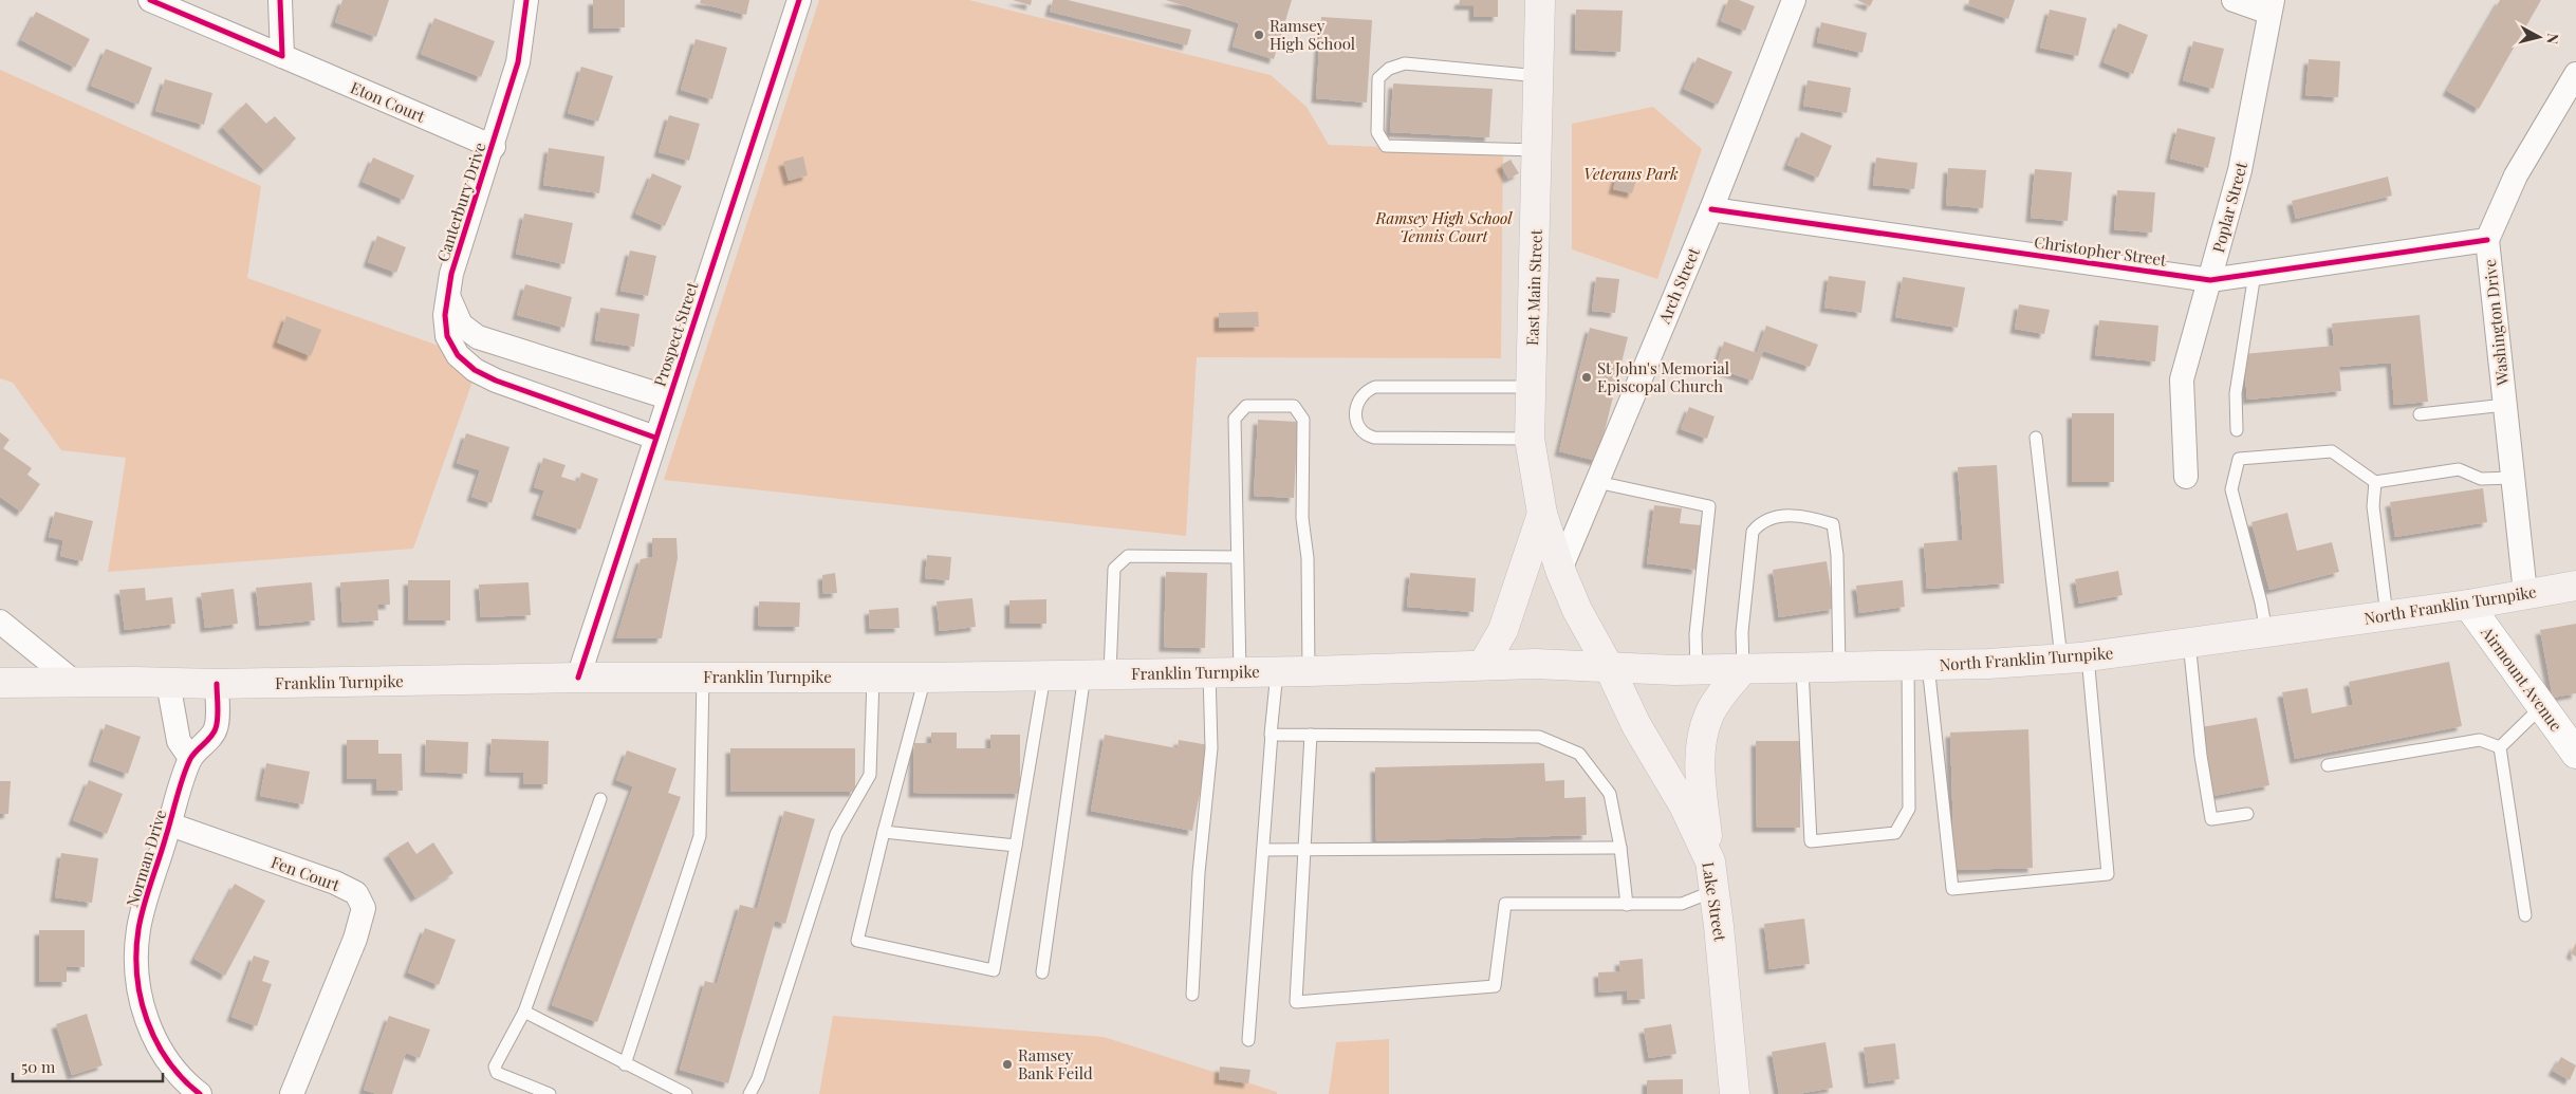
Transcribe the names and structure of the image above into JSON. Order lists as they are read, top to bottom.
{
  "streets": {
    "main road": [
      "East Main Street",
      "North Franklin Turnpike",
      "Franklin Turnpike",
      "Lake Street"
    ],
    "street": [
      "Eton Court",
      "Canterbury Drive",
      "Poplar Street",
      "Christopher Street",
      "Arch Street",
      "Washington Drive",
      "Prospect Street",
      "Airmount Avenue",
      "Norman Drive",
      "Fen Court"
    ]
  },
  "crossings": [
    ["Eton Court", "Canterbury Drive"],
    ["Canterbury Drive", "Prospect Street"],
    ["Poplar Street", "Christopher Street"],
    ["Christopher Street", "Arch Street"],
    ["Christopher Street", "Washington Drive"],
    ["Arch Street", "East Main Street"],
    ["Arch Street", "Lake Street"],
    ["East Main Street", "Lake Street"],
    ["Washington Drive", "North Franklin Turnpike"],
    ["Prospect Street", "Franklin Turnpike"],
    ["North Franklin Turnpike", "Franklin Turnpike"],
    ["North Franklin Turnpike", "Airmount Avenue"],
    ["North Franklin Turnpike", "Lake Street"],
    ["Franklin Turnpike", "Norman Drive"],
    ["Norman Drive", "Fen Court"]
  ],
  "parks": ["Veterans Park", "Ramsey High School Tennis Court"],
  "places": ["Ramsey High School", "St John's Memorial Episcopal Church", "Ramsey Bank Feild"],
  "scale_bar": "50 m",
  "north": "right"
}
